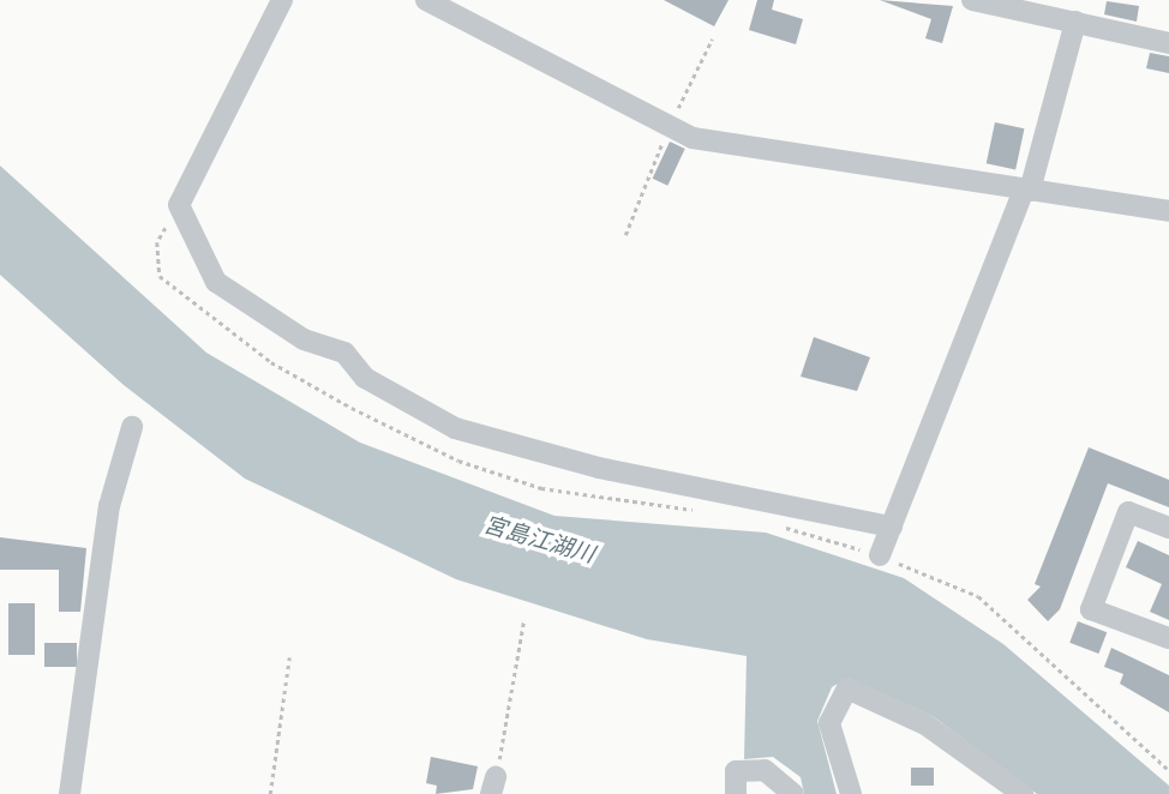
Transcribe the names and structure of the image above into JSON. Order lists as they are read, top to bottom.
{
  "water": ["宮島江湖川"]
}
